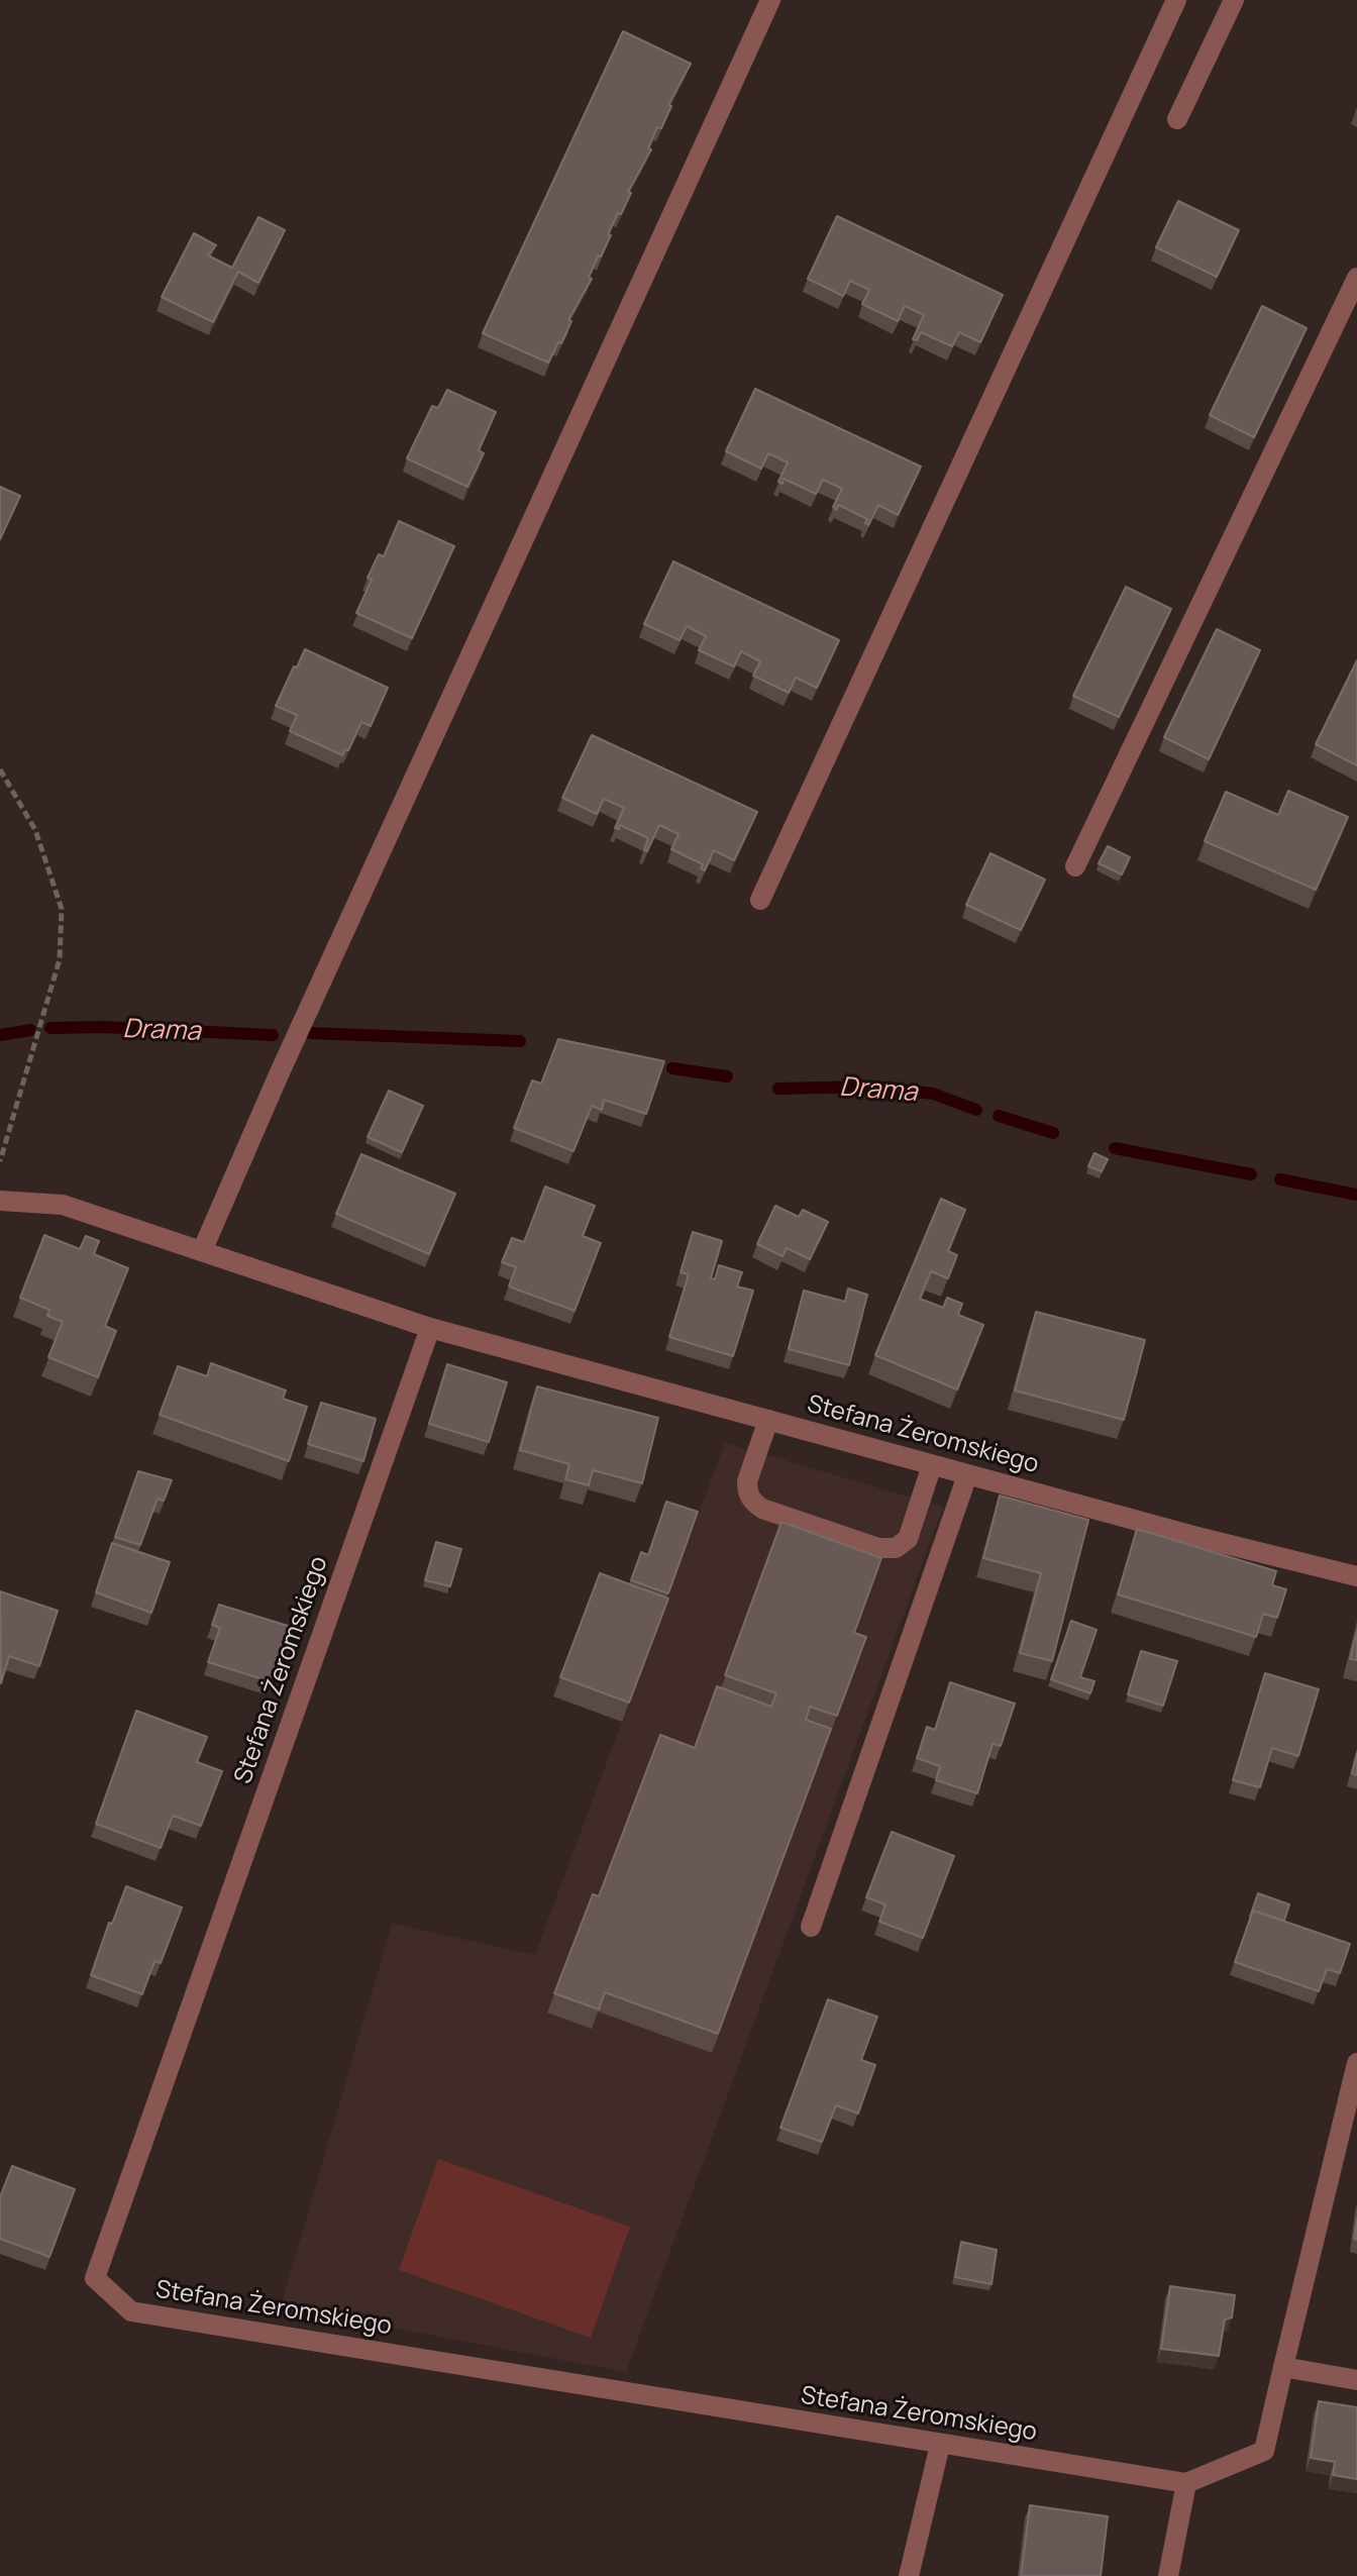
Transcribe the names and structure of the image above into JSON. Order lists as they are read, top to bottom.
{
  "streets": {
    "street": ["Stefana Żeromskiego"]
  },
  "water": ["Drama"]
}
